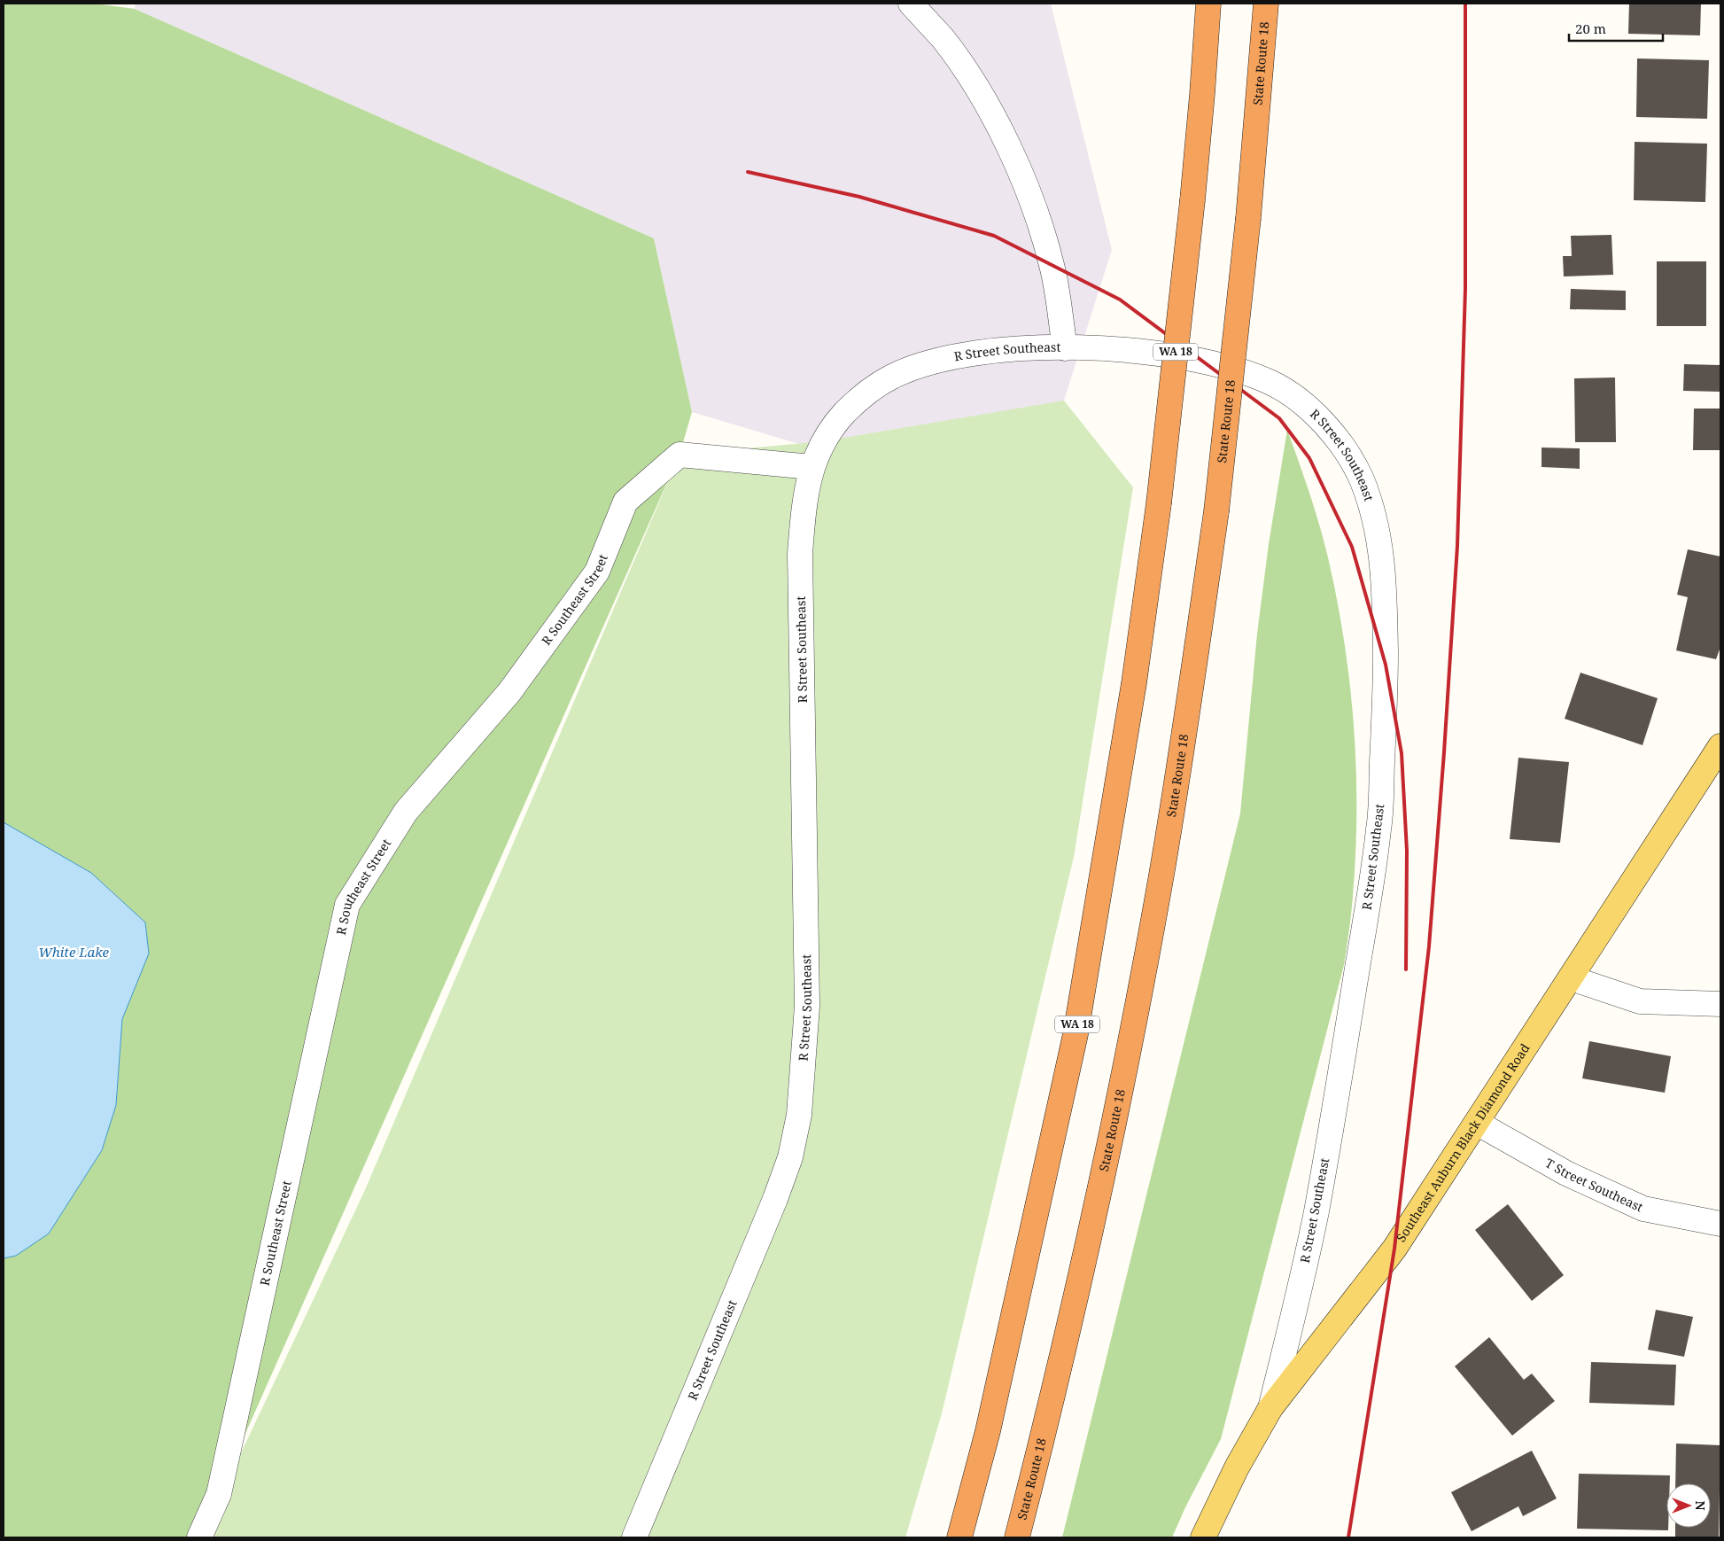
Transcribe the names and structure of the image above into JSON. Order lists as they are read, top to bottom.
{
  "streets": {
    "highway": ["State Route 18", "WA 18"],
    "main road": ["Southeast Auburn Black Diamond Road"],
    "street": ["R Street Southeast", "R Southeast Street", "T Street Southeast"]
  },
  "crossings": [
    ["R Street Southeast", "R Southeast Street"],
    ["R Street Southeast", "Southeast Auburn Black Diamond Road"],
    ["Southeast Auburn Black Diamond Road", "T Street Southeast"]
  ],
  "water": ["White Lake"],
  "scale_bar": "20 m",
  "north": "right"
}
